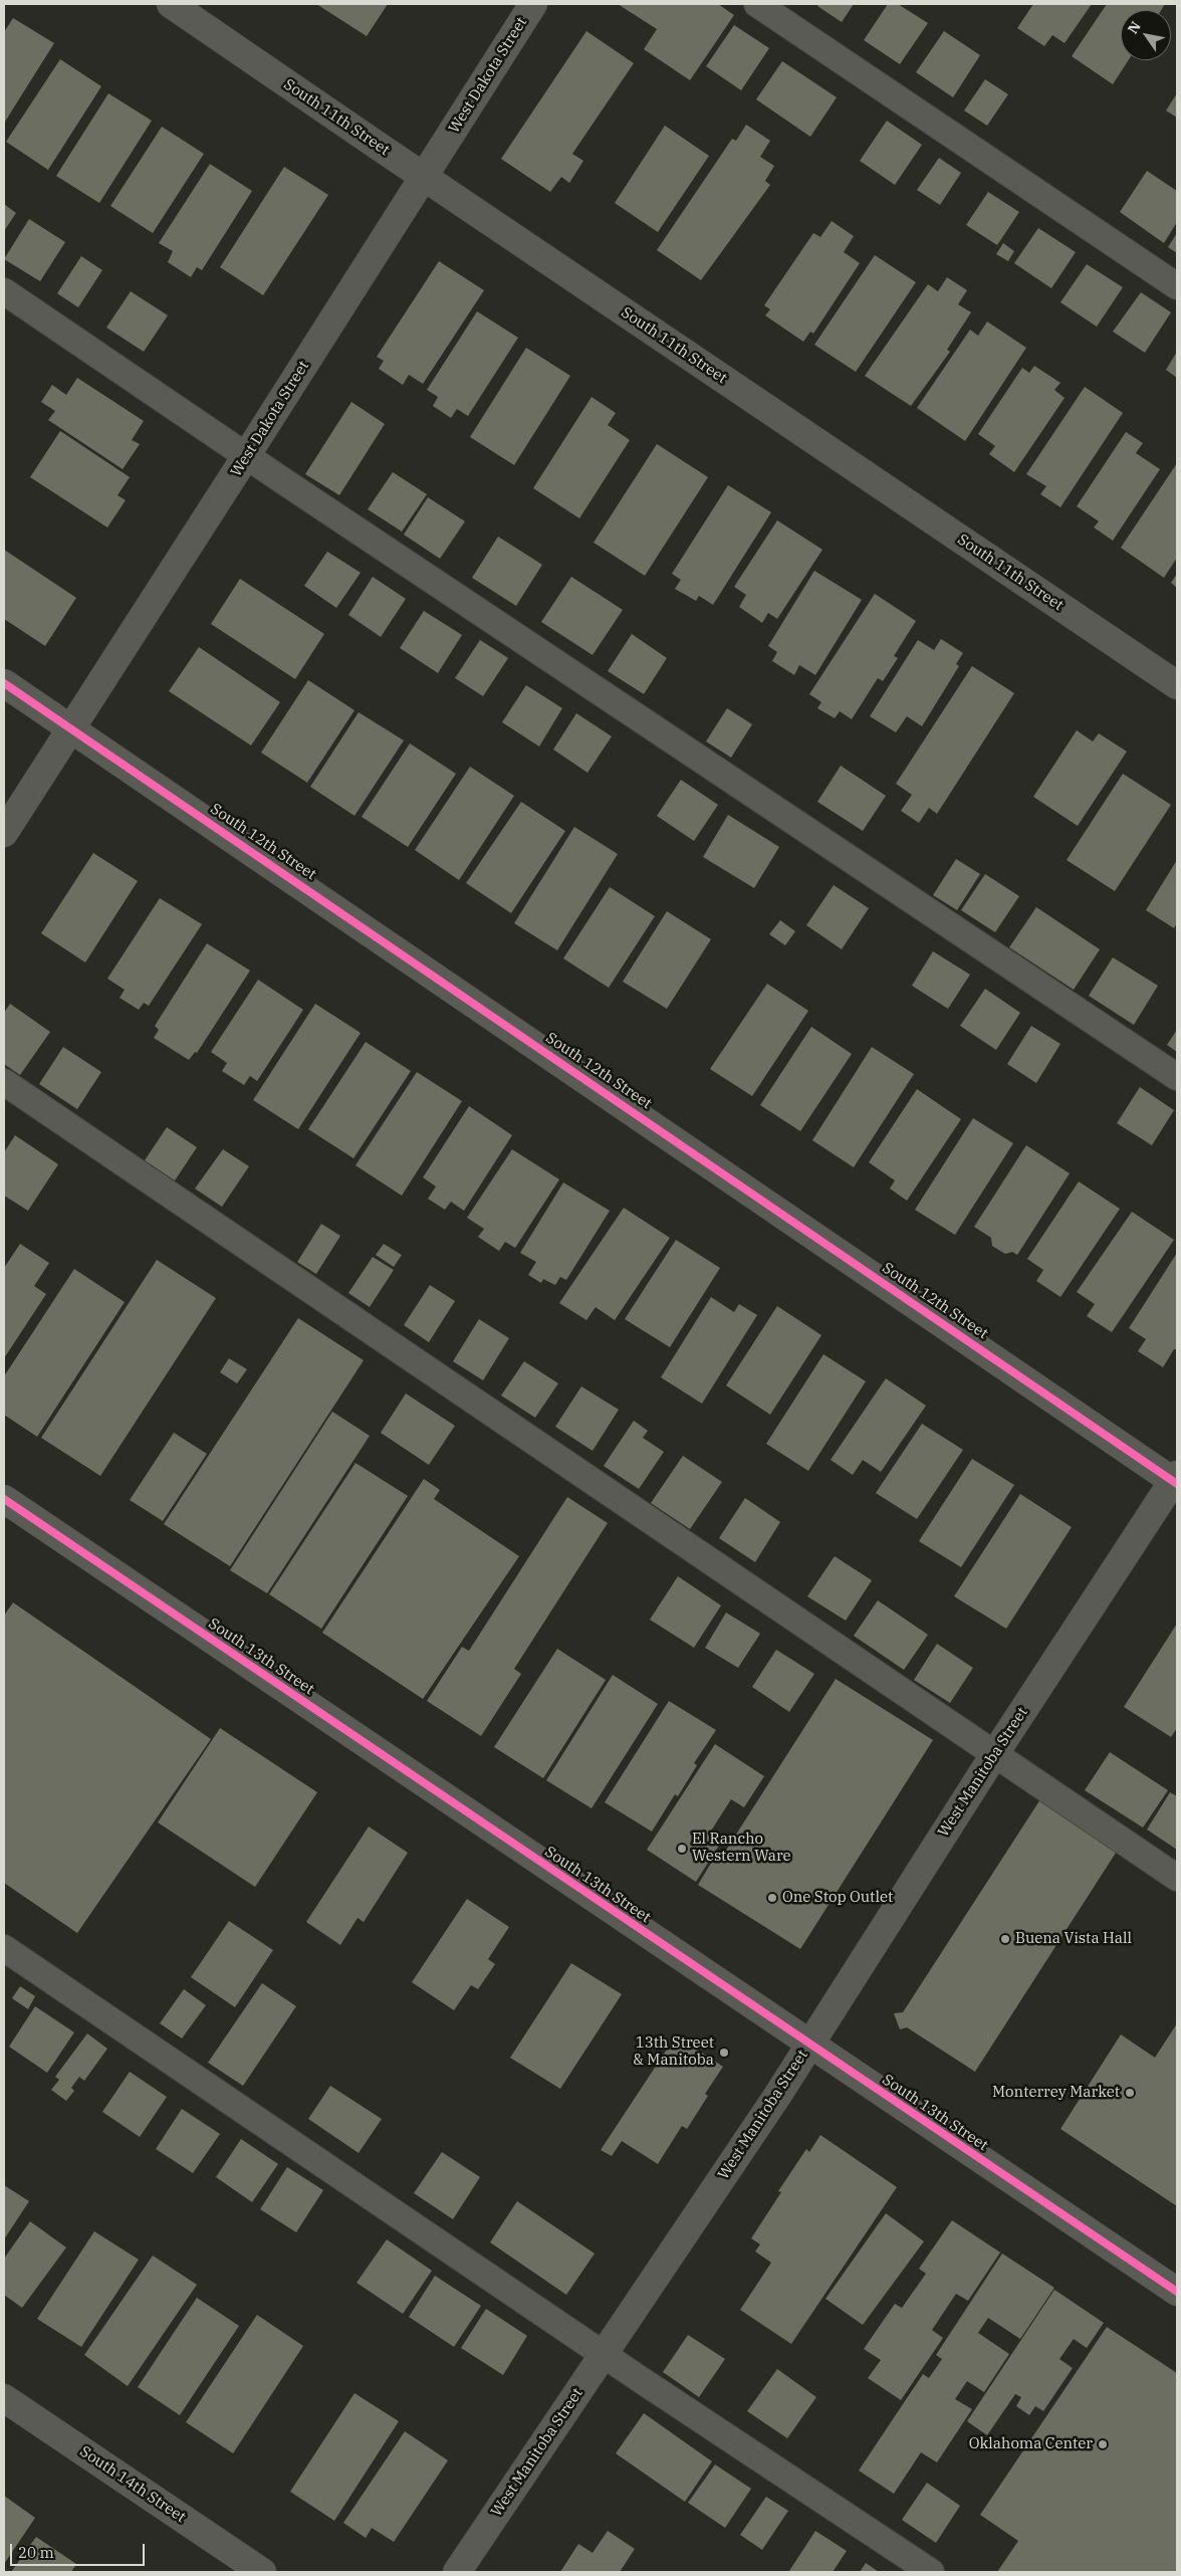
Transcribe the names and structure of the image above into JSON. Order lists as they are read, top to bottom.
{
  "streets": {
    "street": [
      "West Dakota Street",
      "South 11th Street",
      "South 12th Street",
      "South 13th Street",
      "West Manitoba Street",
      "South 14th Street"
    ]
  },
  "crossings": [
    ["West Dakota Street", "South 11th Street"],
    ["West Dakota Street", "South 12th Street"],
    ["South 12th Street", "West Manitoba Street"],
    ["South 13th Street", "West Manitoba Street"]
  ],
  "places": [
    "El Rancho Western Ware",
    "One Stop Outlet",
    "Buena Vista Hall",
    "13th Street & Manitoba",
    "Monterrey Market",
    "Oklahoma Center"
  ],
  "scale_bar": "20 m",
  "north": "top left"
}
